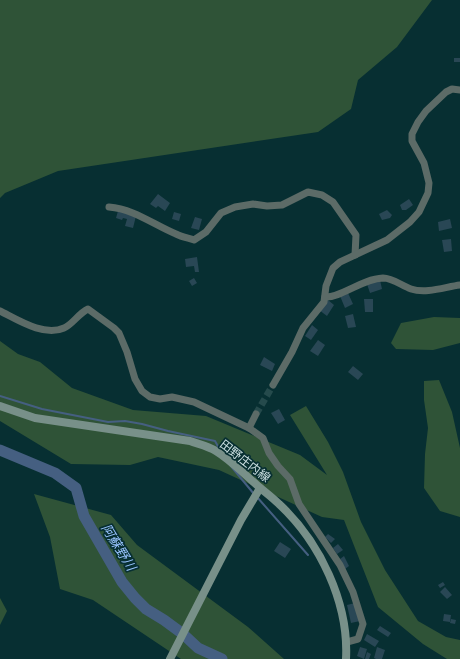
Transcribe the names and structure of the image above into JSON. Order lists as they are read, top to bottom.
{
  "streets": {
    "main road": ["田野庄内線"]
  },
  "water": ["阿蘇野川"]
}
